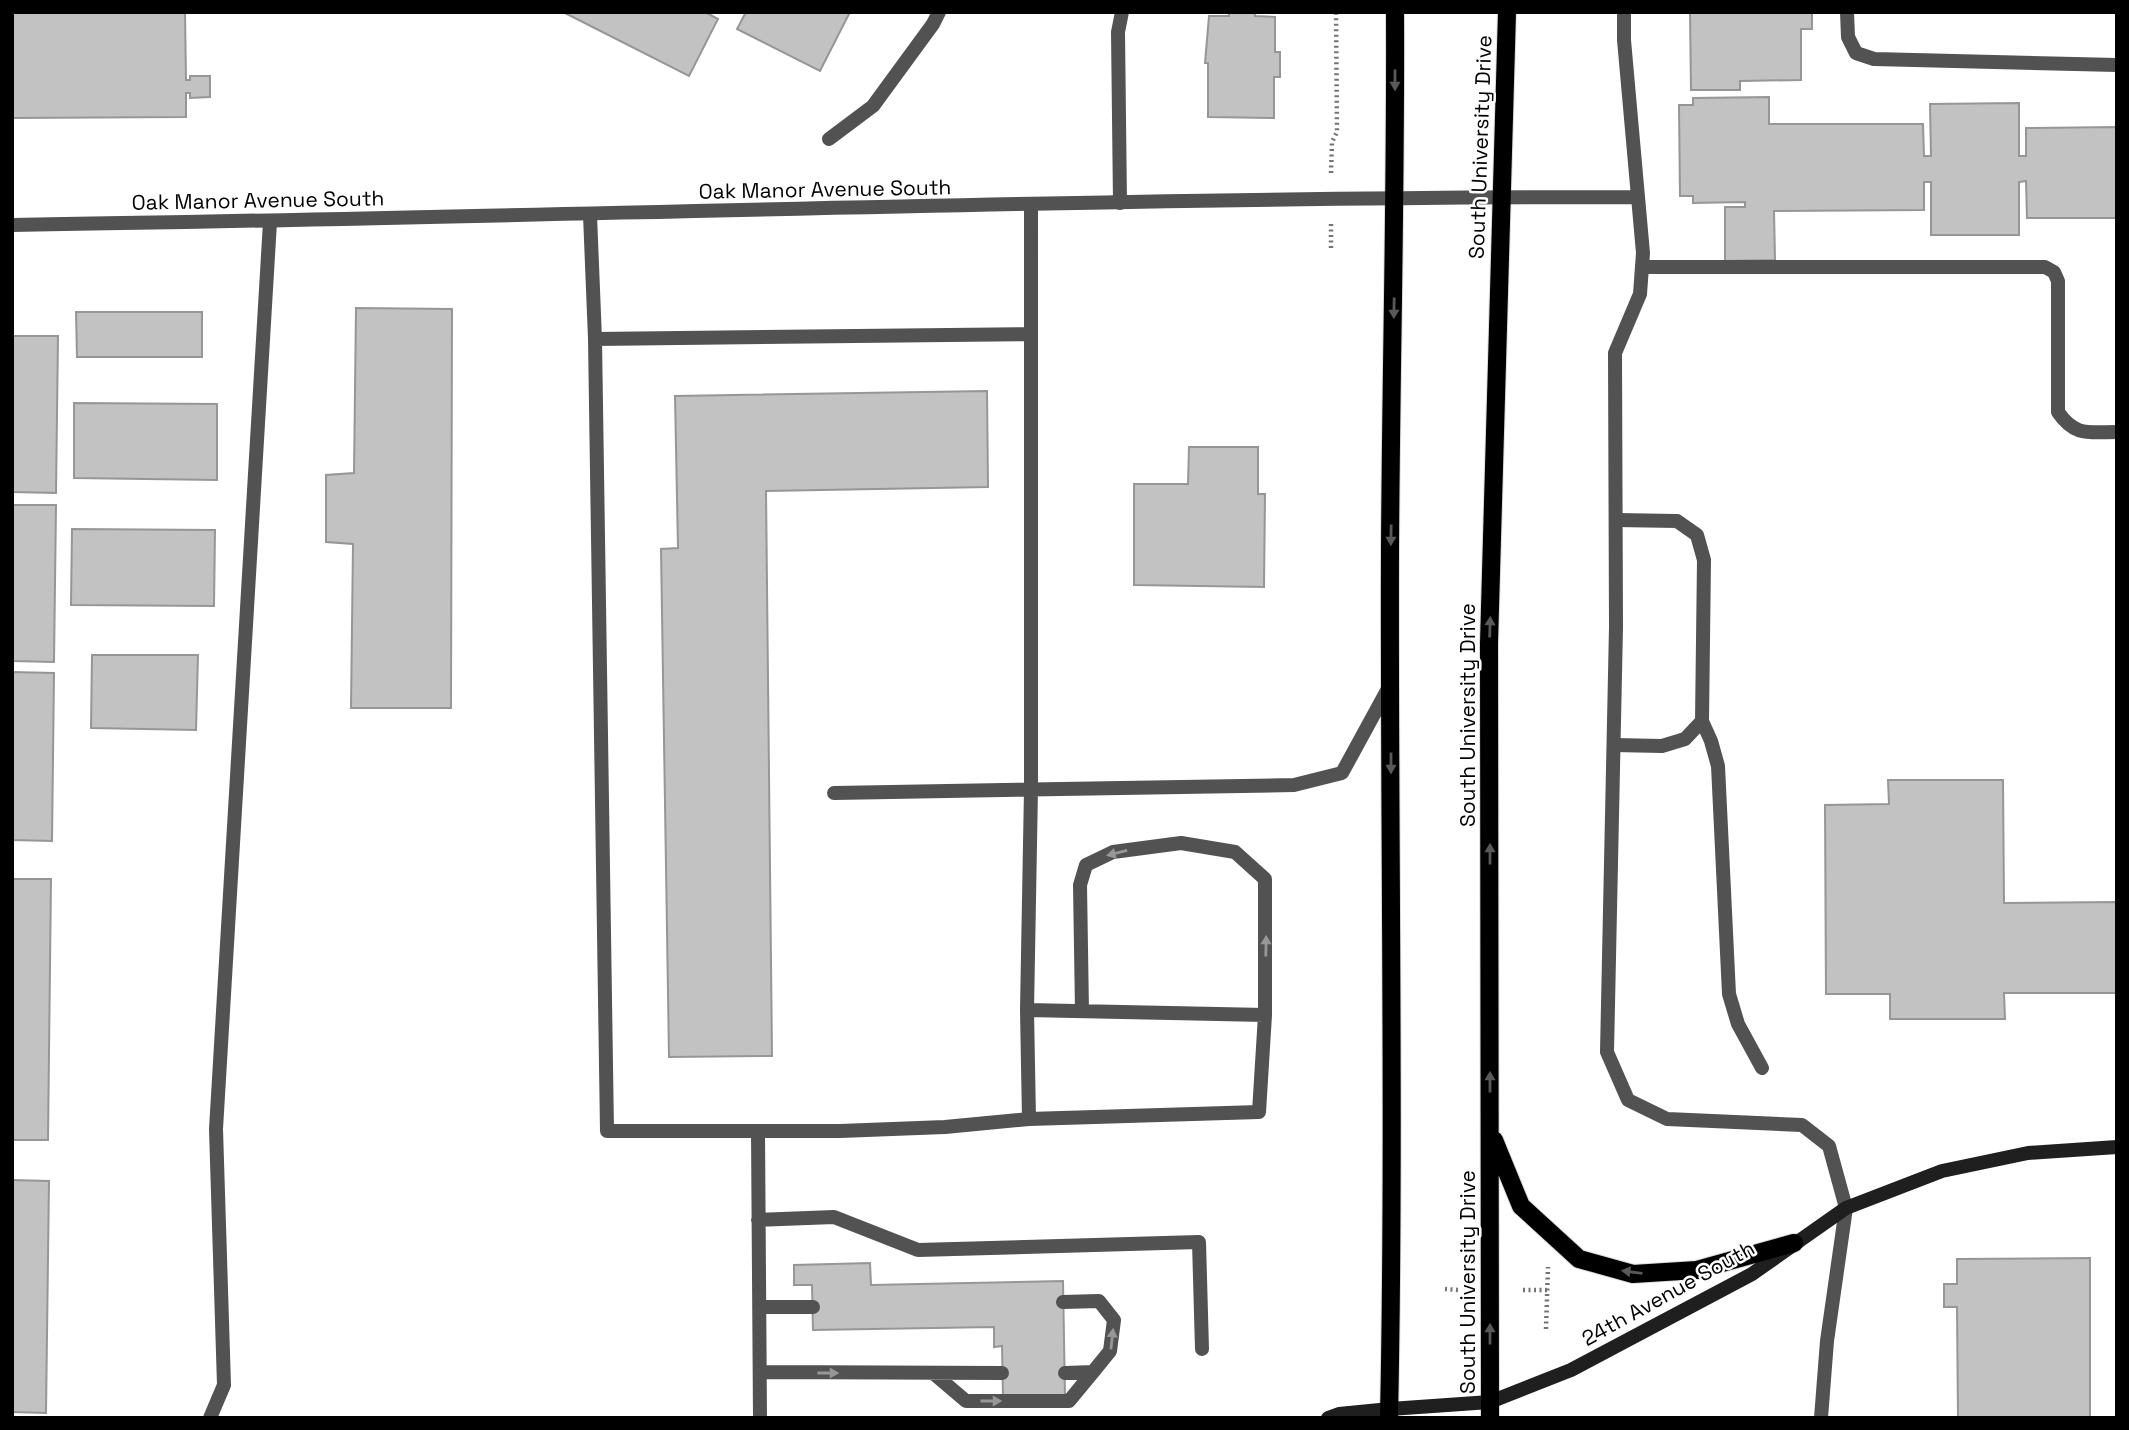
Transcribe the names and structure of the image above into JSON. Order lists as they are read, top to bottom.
{
  "streets": {
    "main road": ["South University Drive"],
    "street": ["Oak Manor Avenue South", "24th Avenue South"]
  },
  "crossings": [
    ["South University Drive", "Oak Manor Avenue South"],
    ["South University Drive", "24th Avenue South"]
  ]
}
